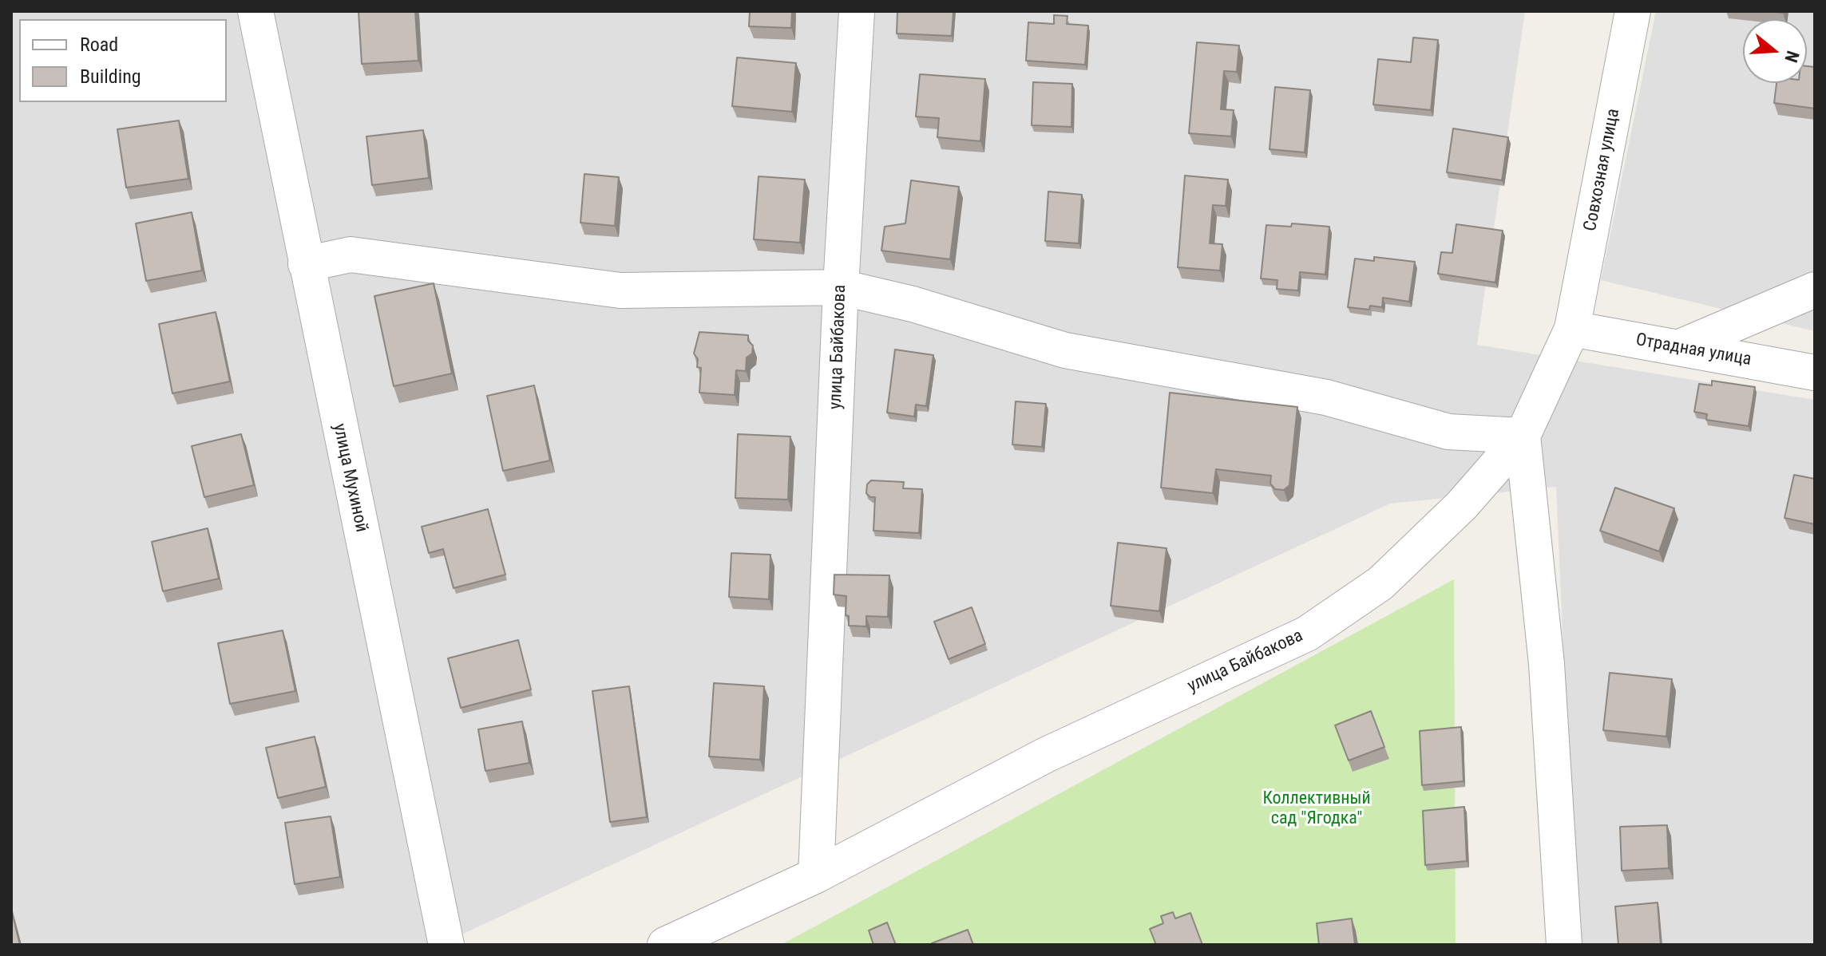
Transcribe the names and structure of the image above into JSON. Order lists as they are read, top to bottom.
{
  "streets": {
    "street": [
      "Совхозная улица",
      "улица Байбакова",
      "Отрадная улица",
      "улица Мухиной"
    ]
  },
  "crossings": [
    ["Совхозная улица", "улица Байбакова"],
    ["Совхозная улица", "Отрадная улица"],
    ["улица Байбакова", "Отрадная улица"]
  ],
  "parks": ["Коллективный сад \"Ягодка\""],
  "legend": ["Road", "Building"],
  "north": "right"
}
